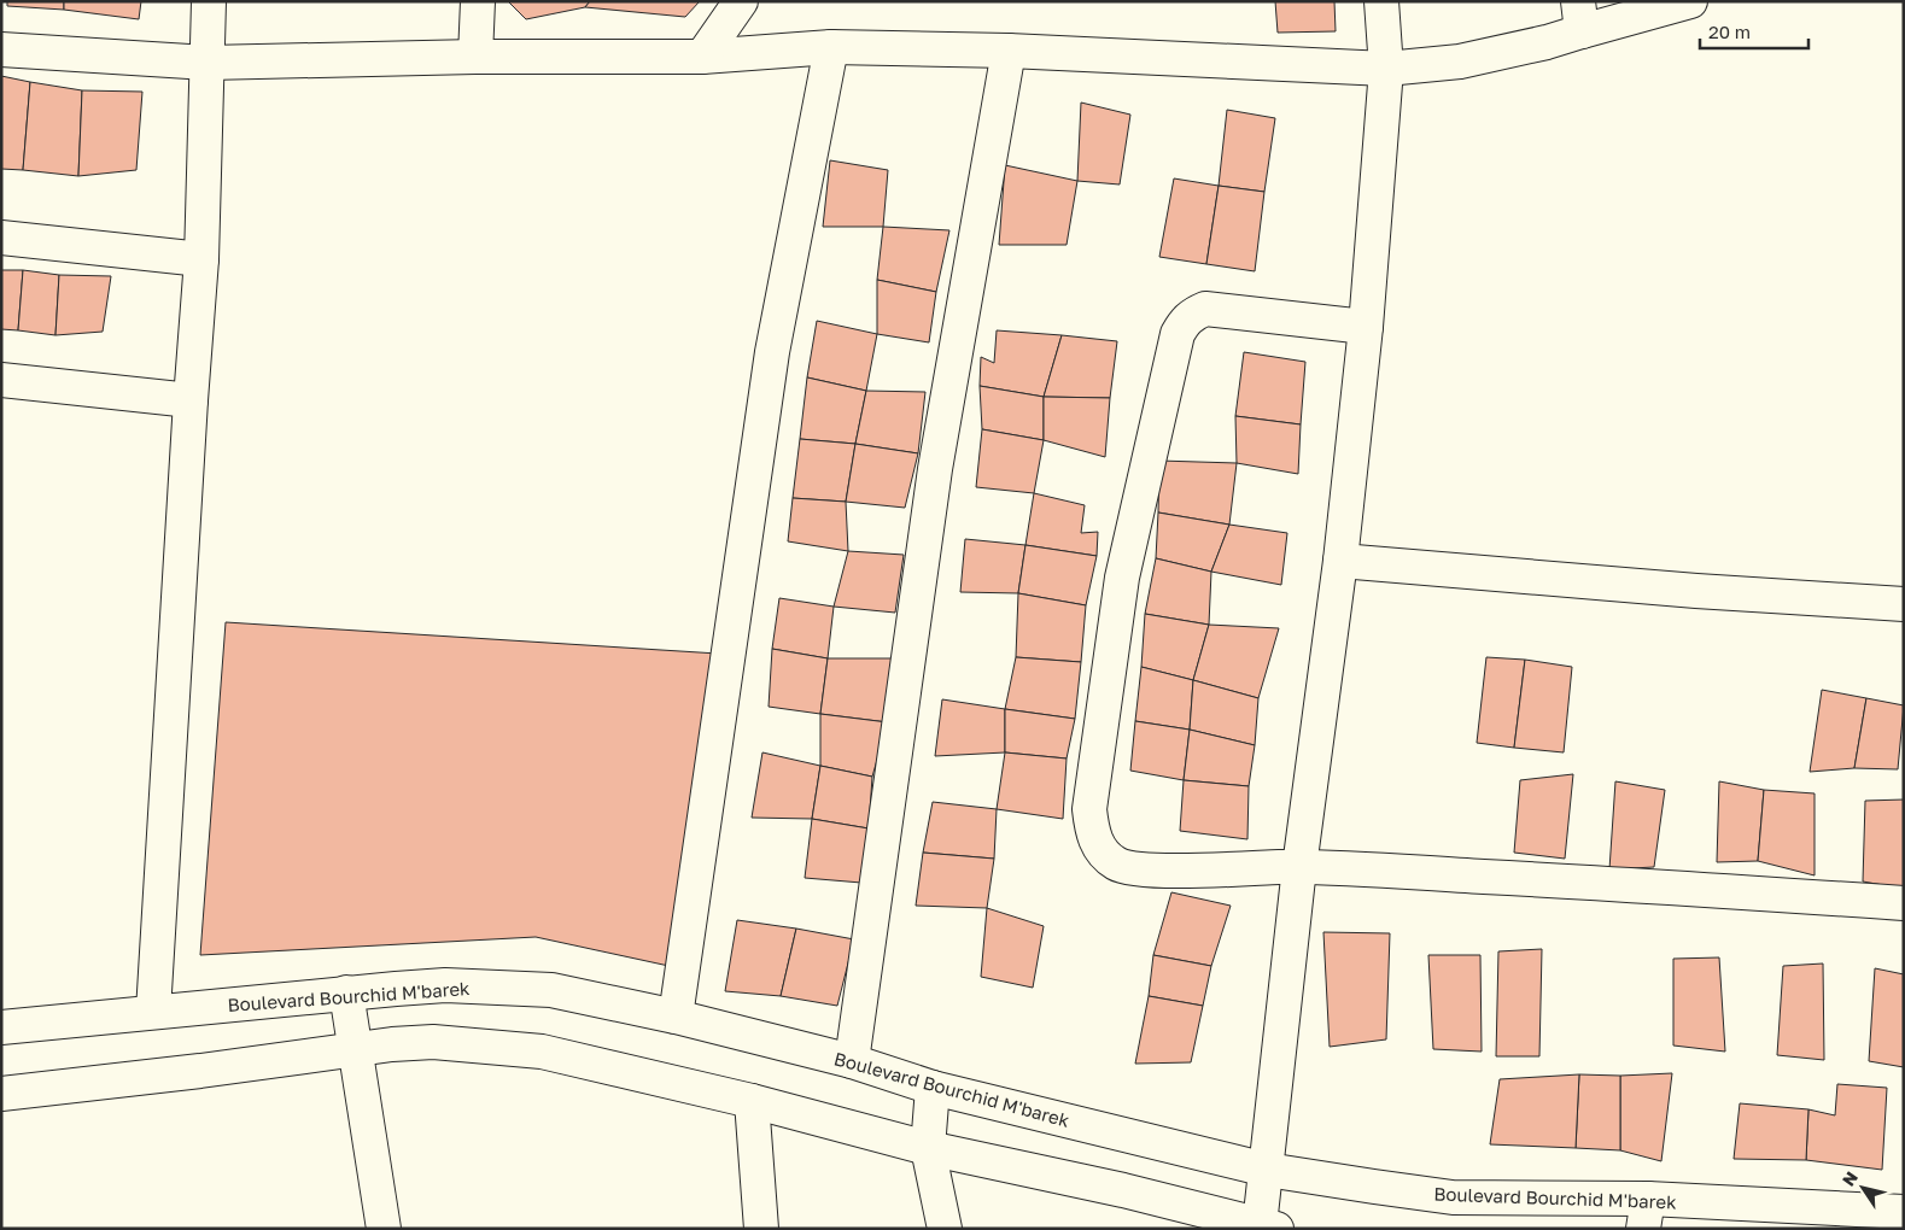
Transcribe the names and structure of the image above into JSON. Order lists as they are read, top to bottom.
{
  "streets": {
    "street": ["Boulevard Bourchid M'barek"]
  },
  "scale_bar": "20 m",
  "north": "top left"
}
